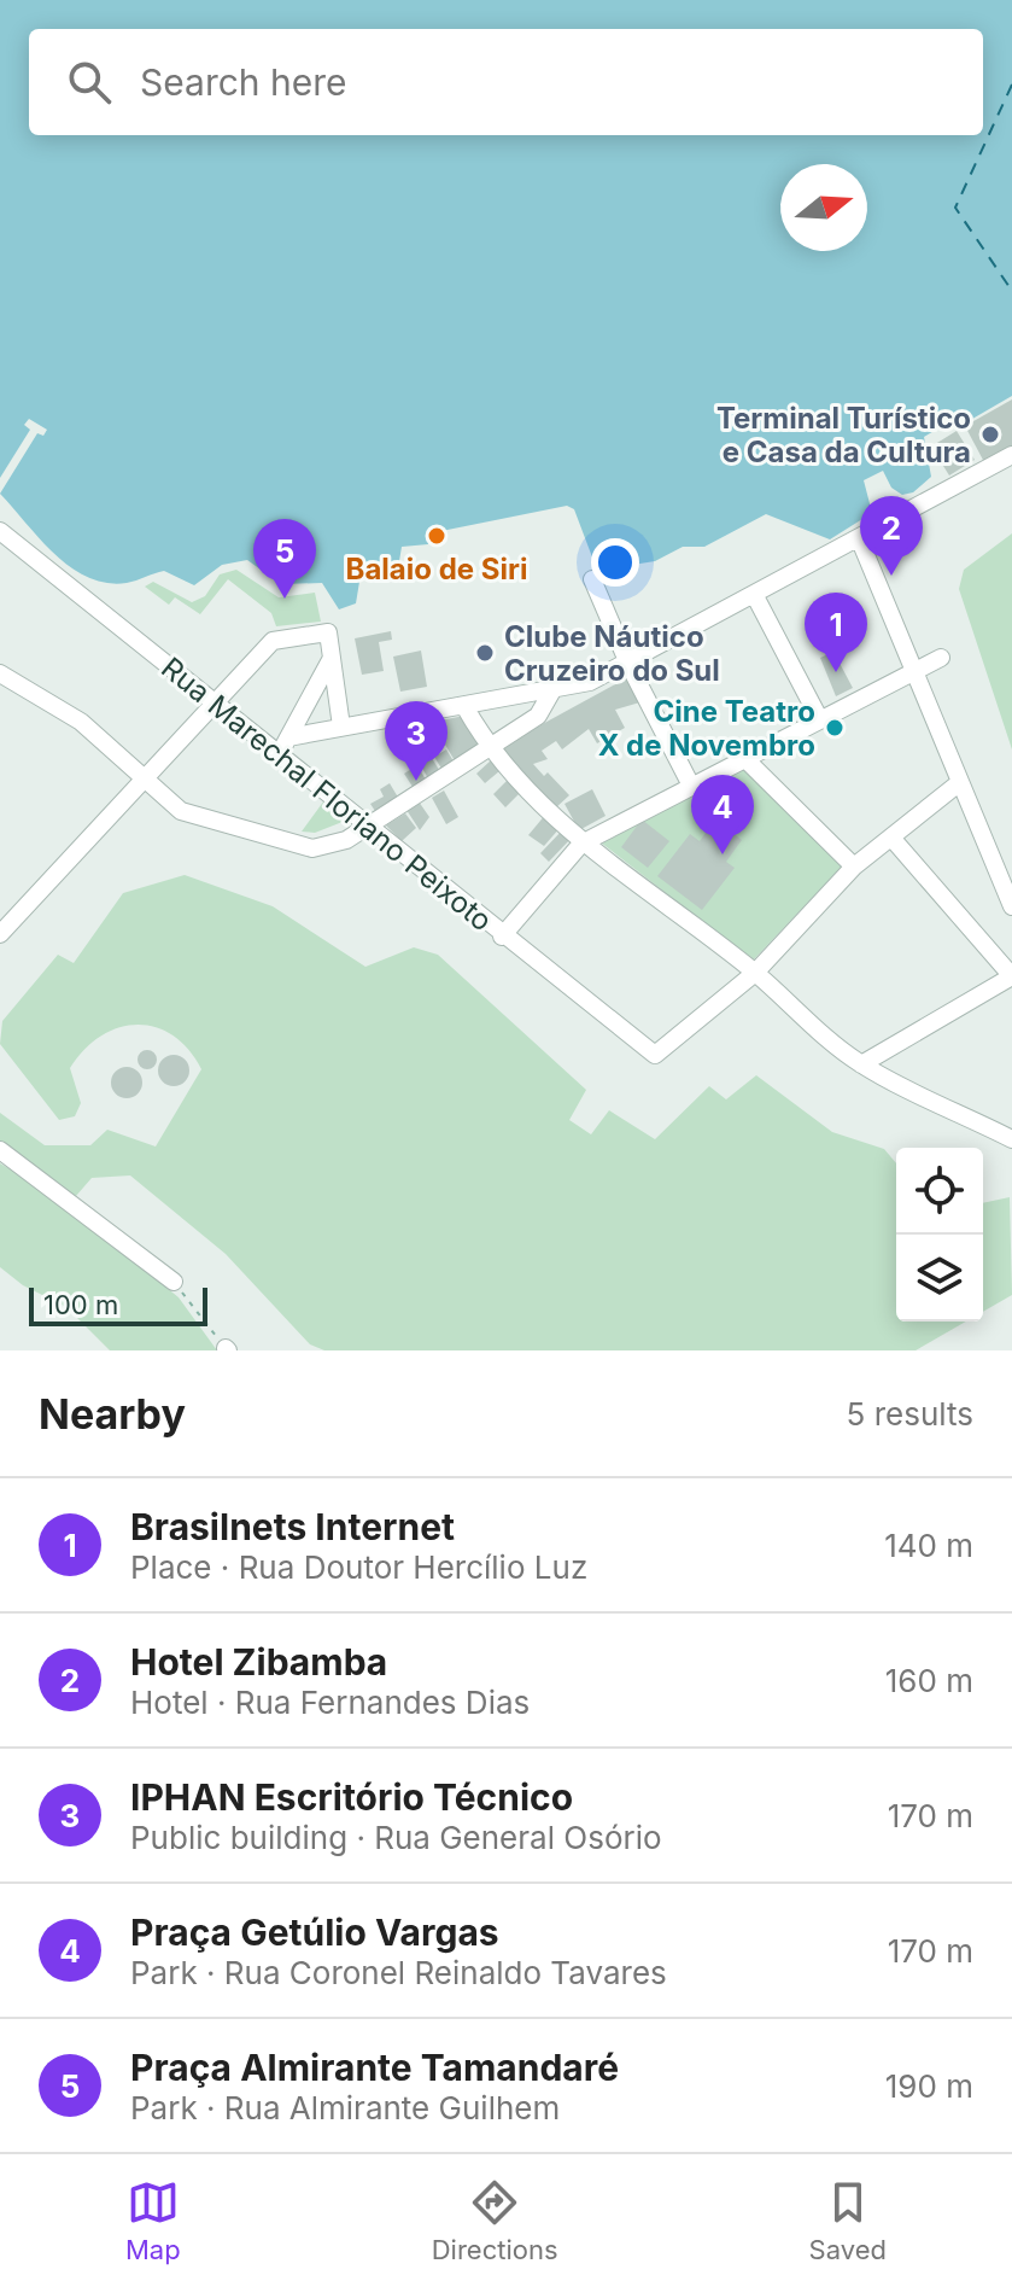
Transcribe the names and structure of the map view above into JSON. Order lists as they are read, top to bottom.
{
  "streets": {
    "street": ["Rua Marechal Floriano Peixoto"]
  },
  "places": [
    "Terminal Turístico e Casa da Cultura",
    "Balaio de Siri",
    "Clube Náutico Cruzeiro do Sul",
    "Cine Teatro X de Novembro"
  ],
  "scale_bar": "100 m",
  "north": "right",
  "page": {
    "search": "Search here",
    "pins": [
      "2",
      "5",
      "1",
      "3",
      "4"
    ],
    "scale": "100 m",
    "heading": ["Nearby", "5 results"],
    "list": [
      {
        "mark": "1",
        "name": "Brasilnets Internet",
        "note": "Place · Rua Doutor Hercílio Luz",
        "value": "140 m"
      },
      {
        "mark": "2",
        "name": "Hotel Zibamba",
        "note": "Hotel · Rua Fernandes Dias",
        "value": "160 m"
      },
      {
        "mark": "3",
        "name": "IPHAN Escritório Técnico",
        "note": "Public building · Rua General Osório",
        "value": "170 m"
      },
      {
        "mark": "4",
        "name": "Praça Getúlio Vargas",
        "note": "Park · Rua Coronel Reinaldo Tavares",
        "value": "170 m"
      },
      {
        "mark": "5",
        "name": "Praça Almirante Tamandaré",
        "note": "Park · Rua Almirante Guilhem",
        "value": "190 m"
      }
    ],
    "nav": ["Map", "Directions", "Saved"]
  }
}
